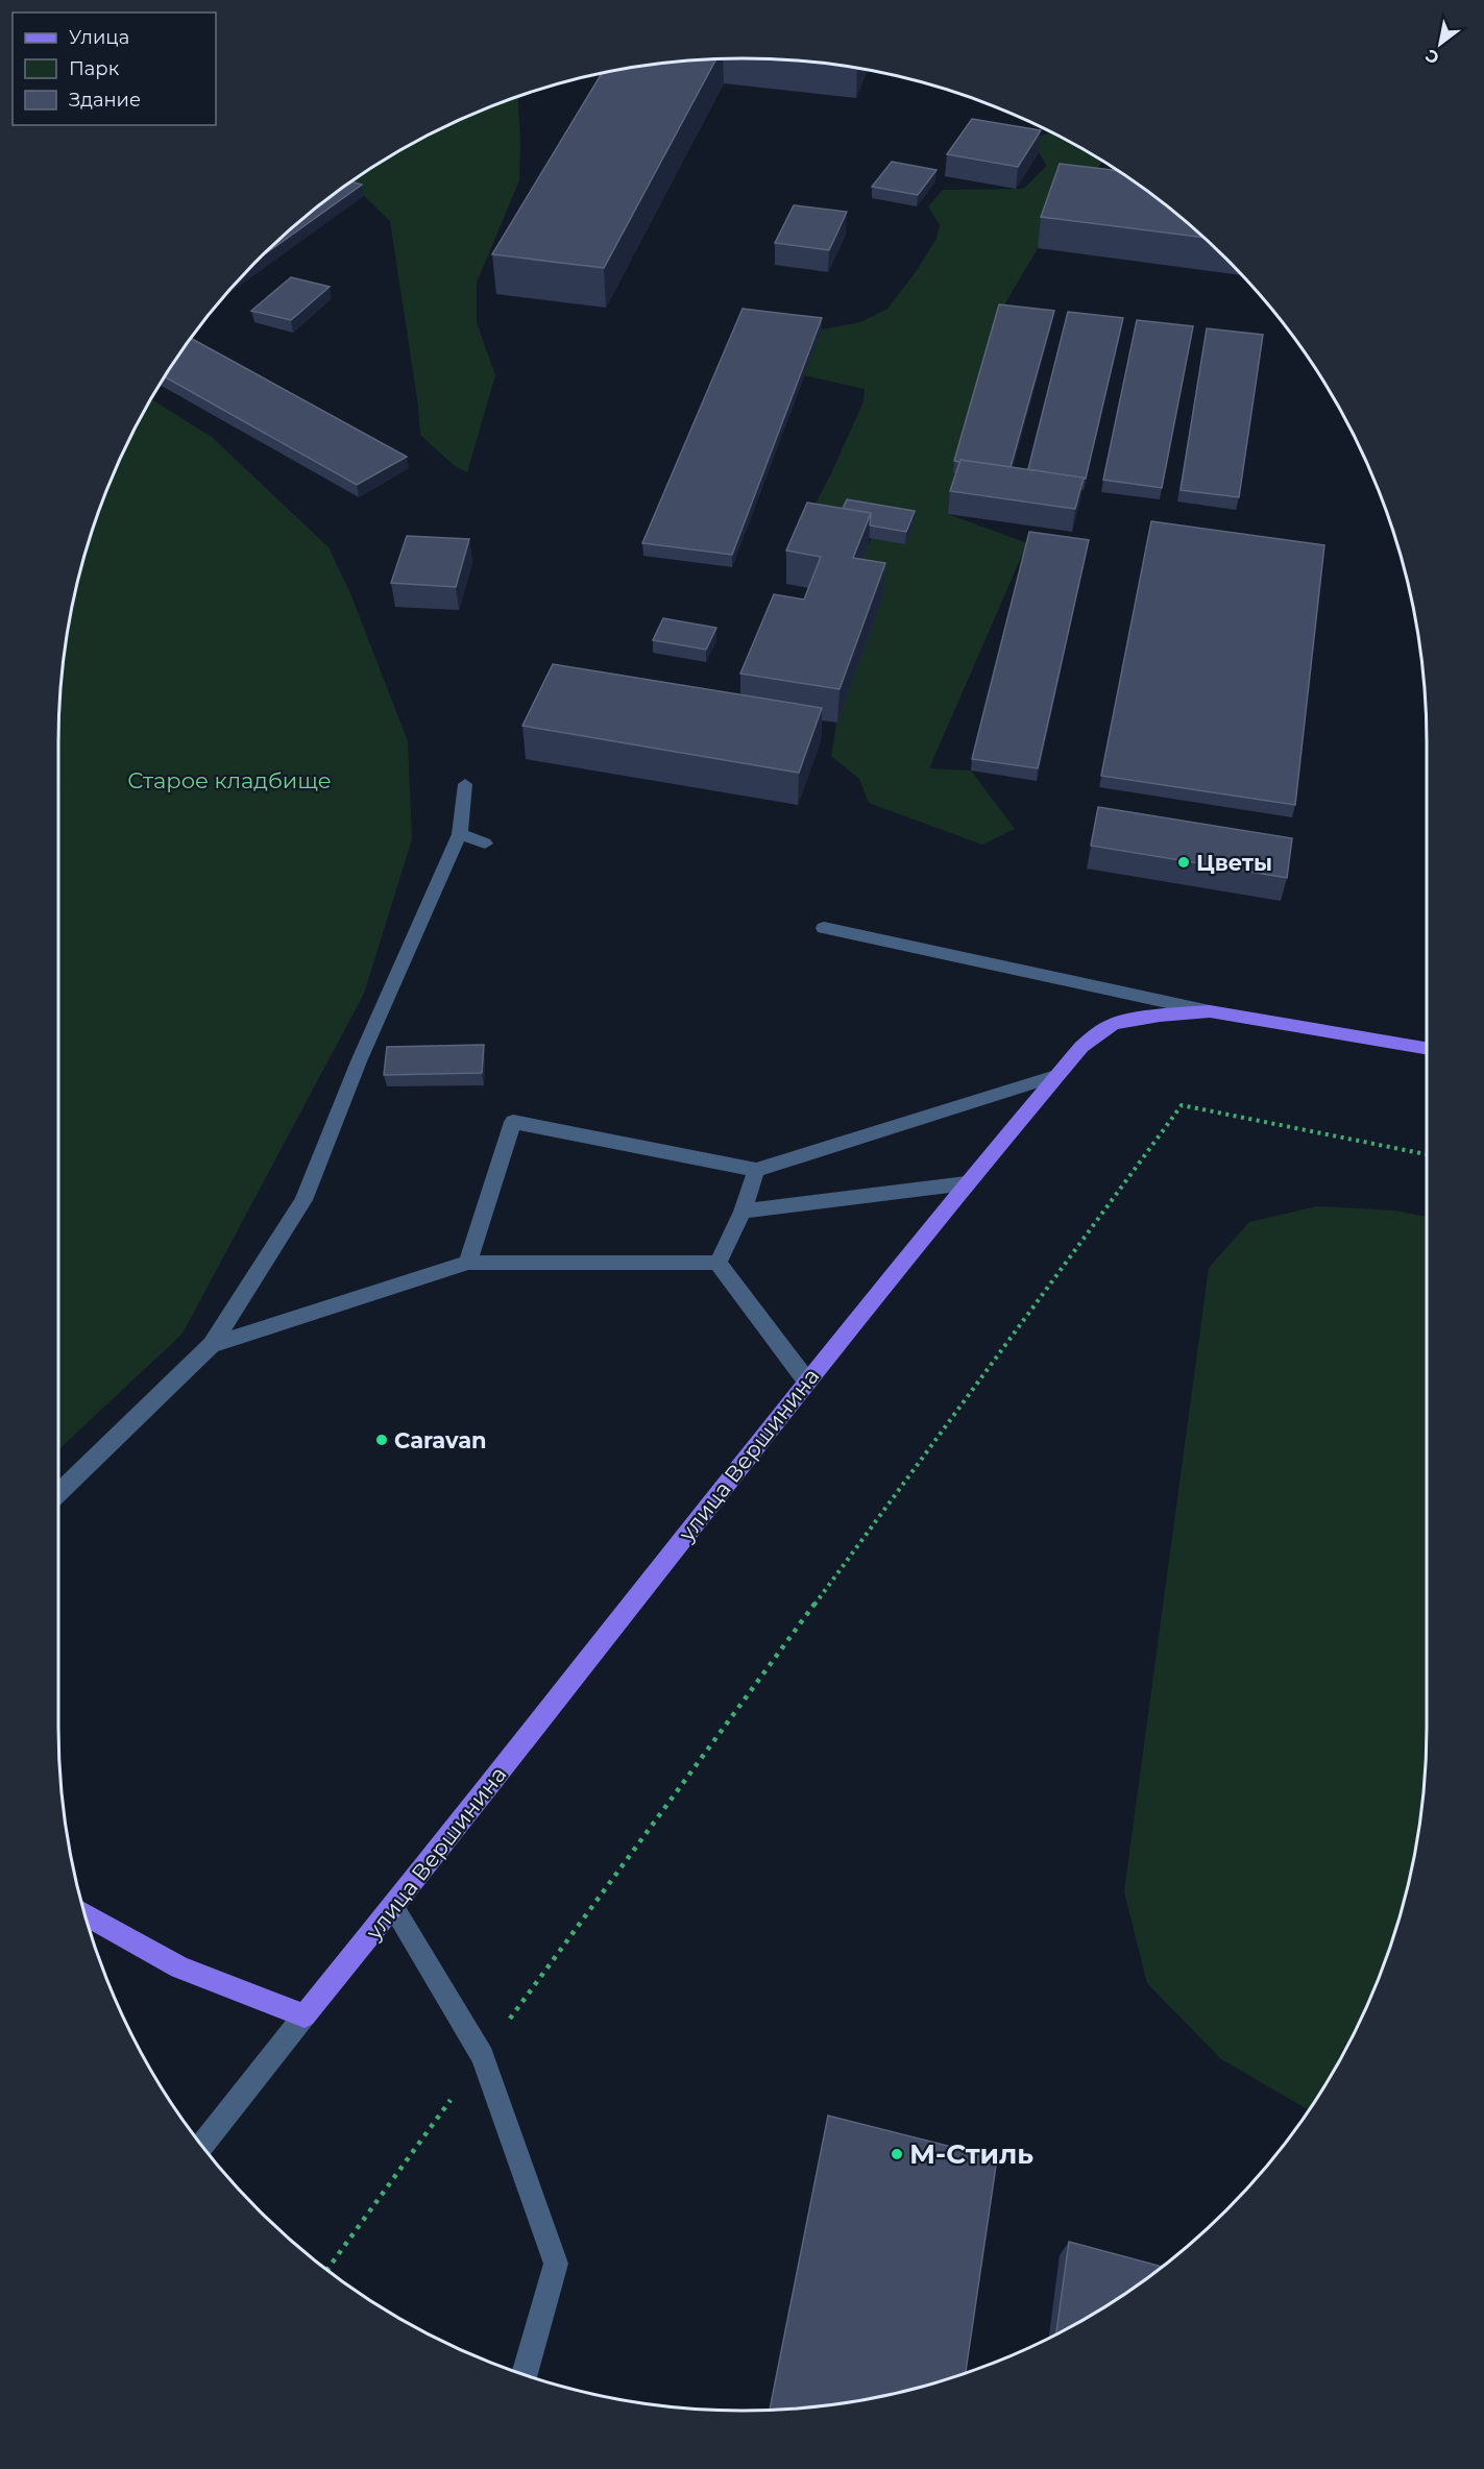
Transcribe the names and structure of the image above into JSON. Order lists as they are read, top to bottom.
{
  "streets": {
    "main road": ["улица Вершинина"]
  },
  "parks": ["Старое кладбище"],
  "places": ["Цветы", "Caravan", "М-Стиль"],
  "legend": ["Улица", "Парк", "Здание"],
  "north": "bottom left"
}
